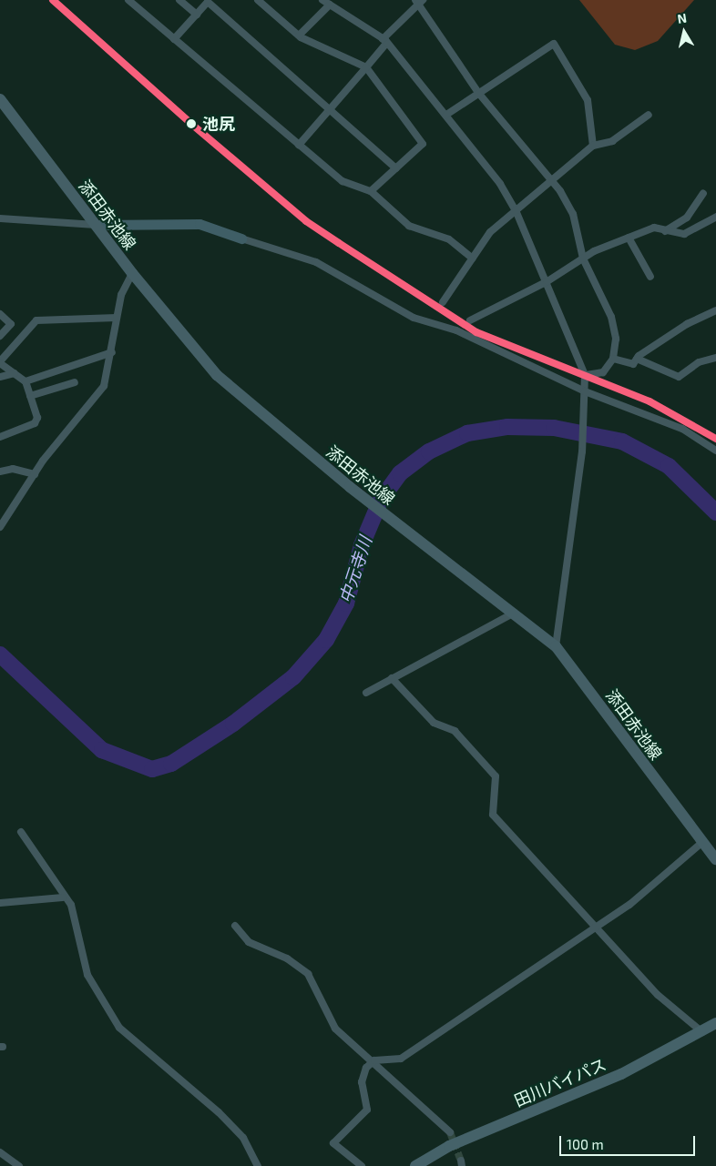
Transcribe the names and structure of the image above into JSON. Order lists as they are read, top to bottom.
{
  "streets": {
    "highway": ["田川バイパス"],
    "main road": ["添田赤池線"]
  },
  "water": ["中元寺川"],
  "places": ["池尻"],
  "scale_bar": "100 m",
  "north": "top"
}
